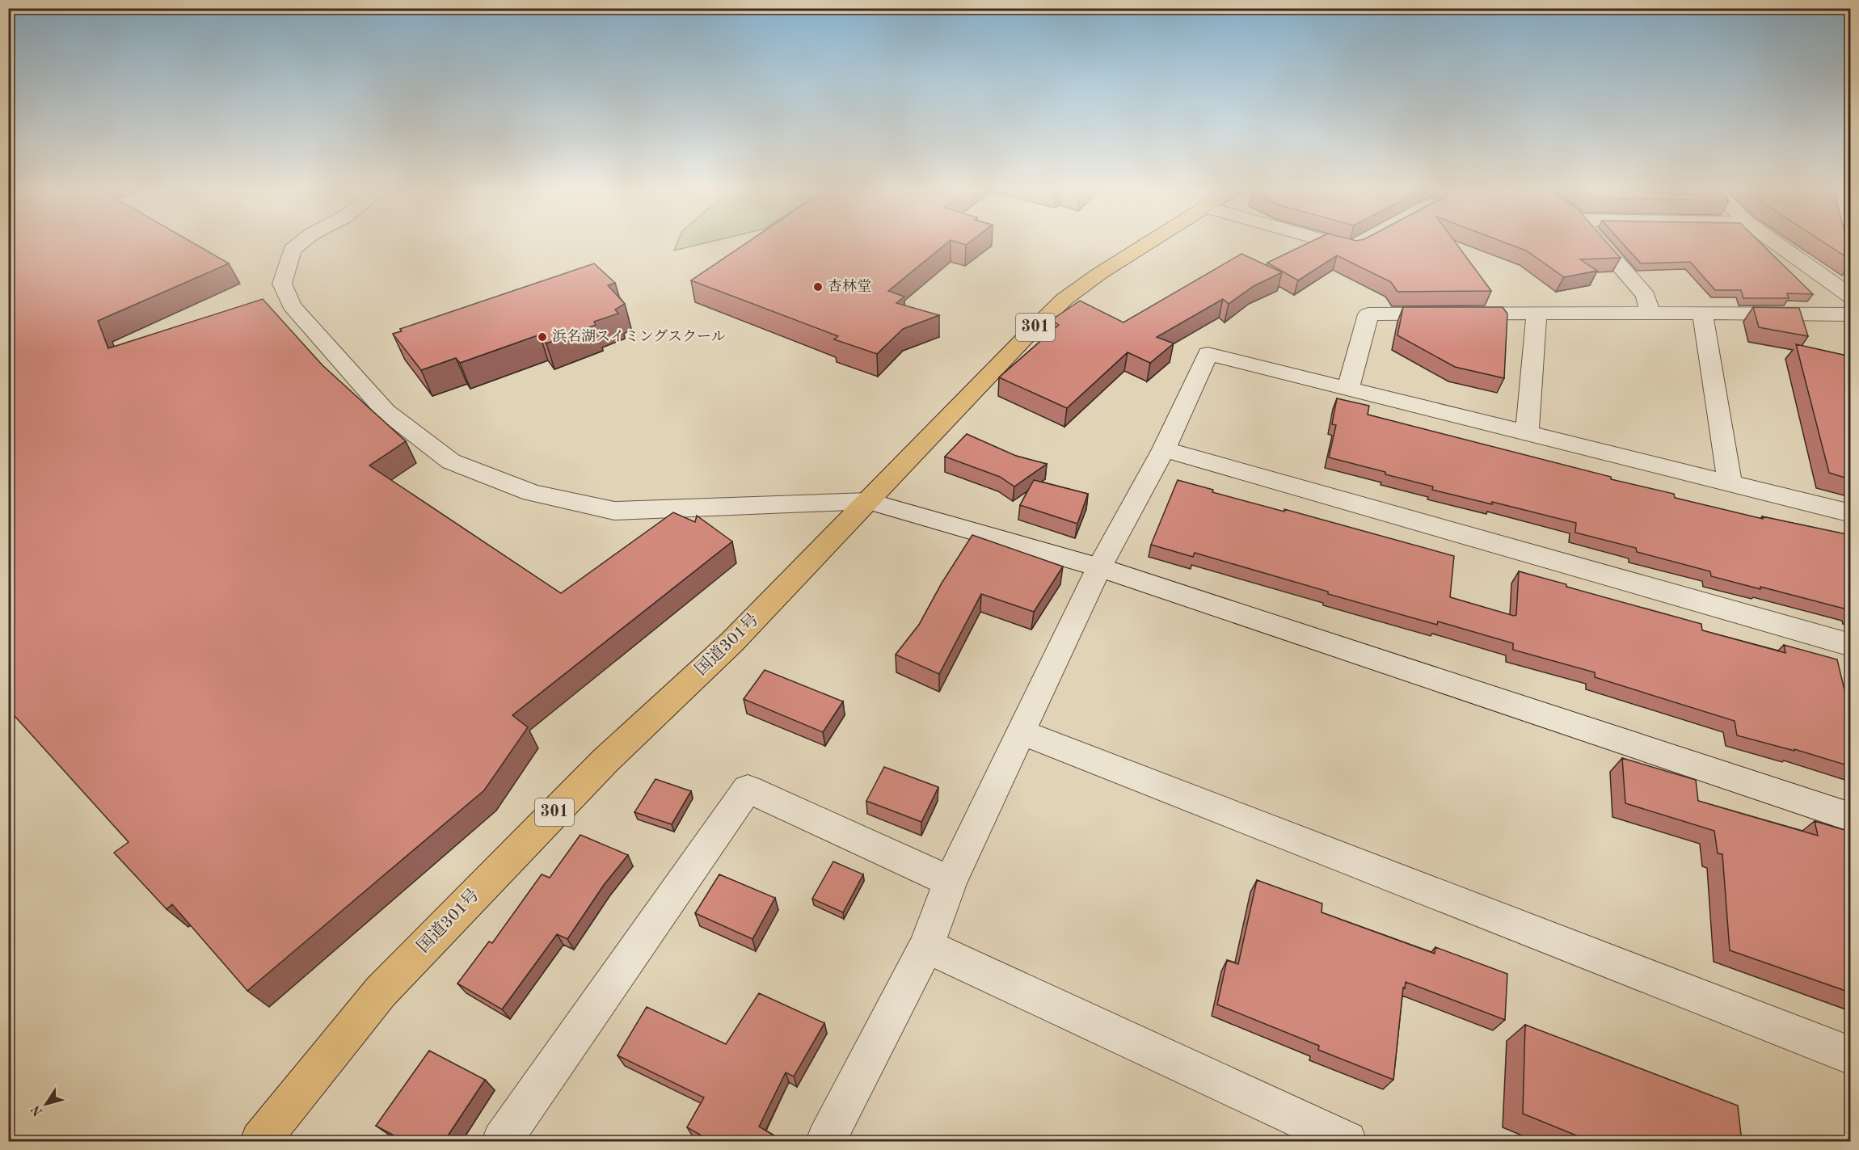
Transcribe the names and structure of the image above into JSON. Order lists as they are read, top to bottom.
{
  "streets": {
    "highway": ["301", "国道301号"]
  },
  "places": ["杏林堂", "浜名湖スイミングスクール"],
  "north": "bottom left"
}
